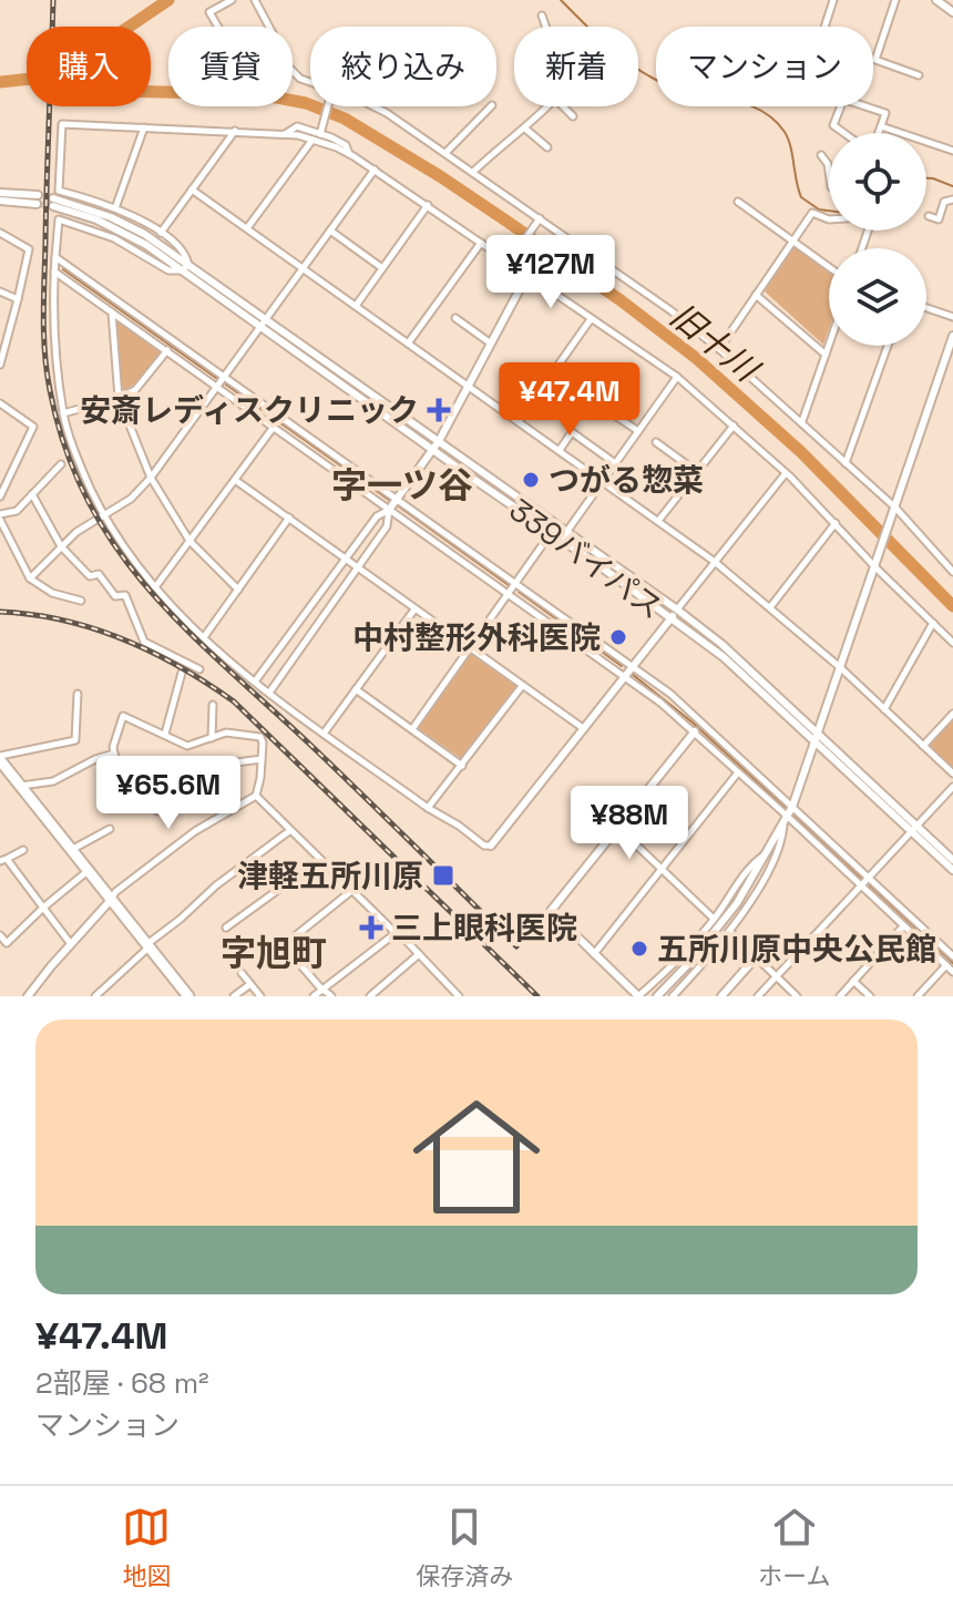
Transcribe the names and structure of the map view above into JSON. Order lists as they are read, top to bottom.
{
  "streets": {
    "street": ["339バイパス"]
  },
  "districts": ["字一ツ谷", "字旭町"],
  "water": ["旧十川"],
  "places": {
    "health": ["安斎レディスクリニック", "三上眼科医院"],
    "other": ["つがる惣菜", "中村整形外科医院", "五所川原中央公民館"],
    "transit": ["津軽五所川原"]
  },
  "page": {
    "chip": [
      "購入",
      "賃貸",
      "絞り込み",
      "新着",
      "マンション"
    ],
    "price": [
      "¥127M",
      "¥47.4M",
      "¥65.6M",
      "¥88M"
    ],
    "list": [
      {
        "name": "¥47.4M",
        "note": "2部屋 · 68 m² · マンション"
      }
    ],
    "tabs": ["地図", "保存済み", "ホーム"]
  }
}
